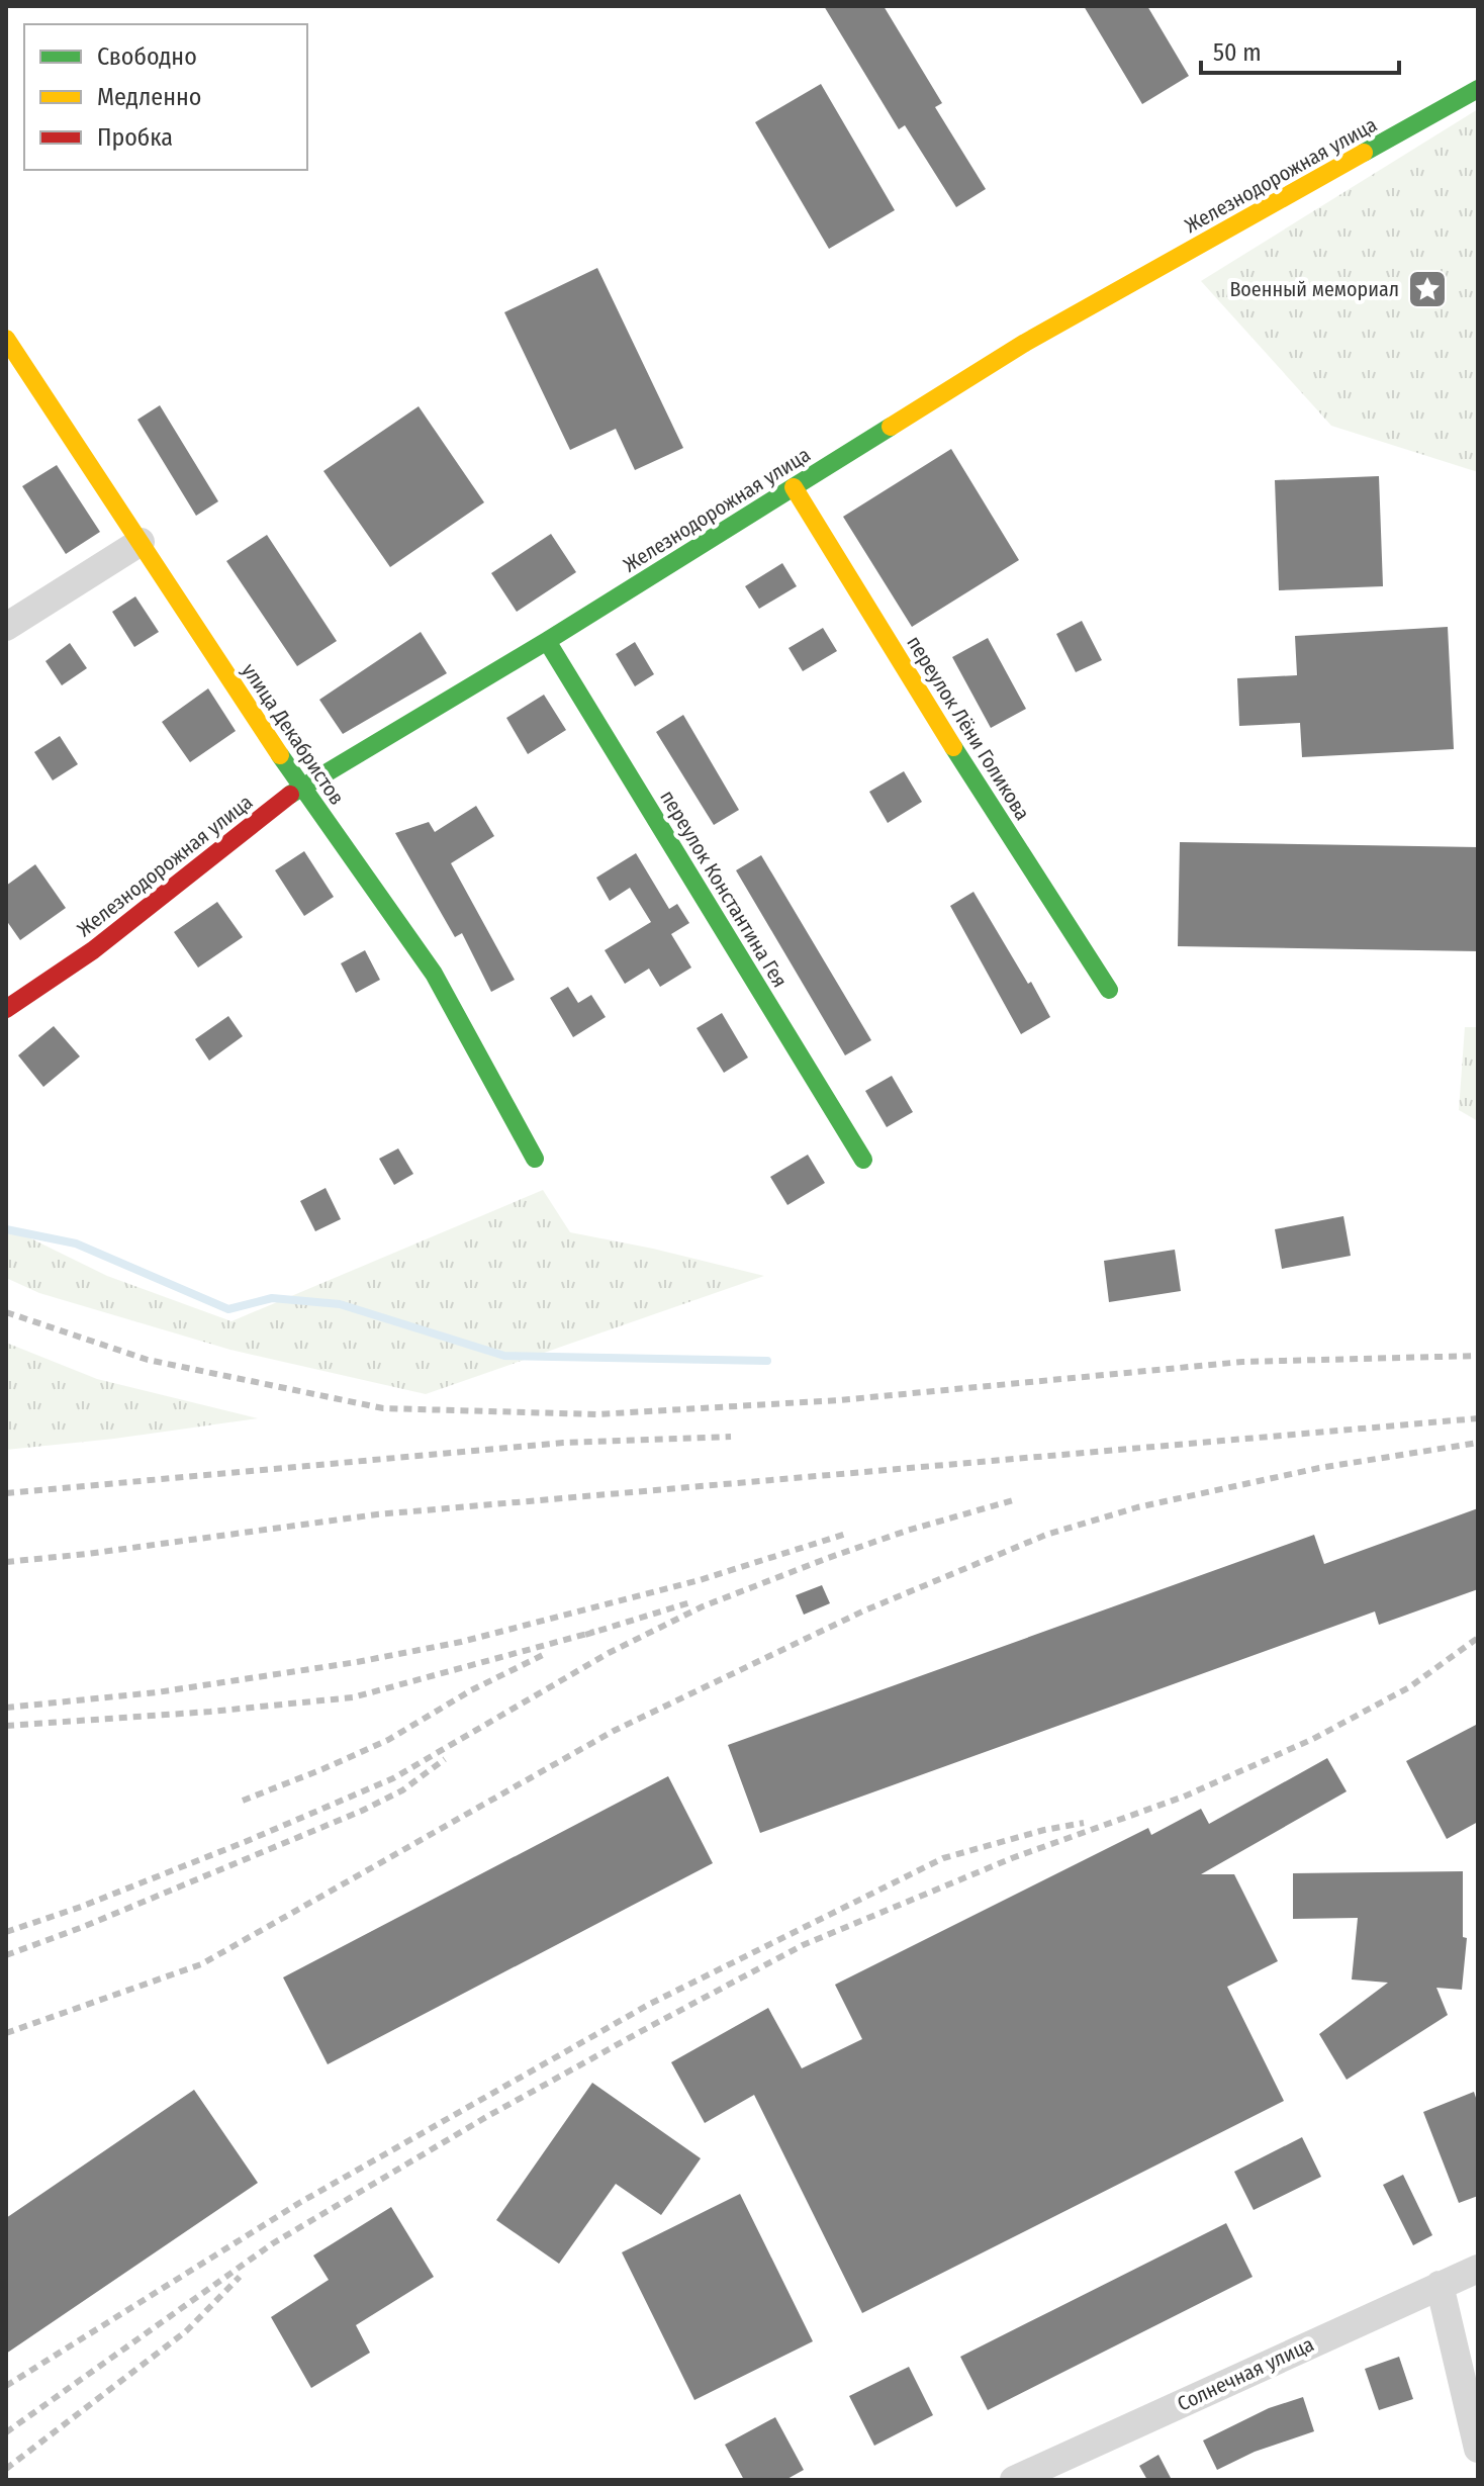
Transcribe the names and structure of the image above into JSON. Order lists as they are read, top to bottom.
{
  "streets": {
    "street": [
      "Железнодорожная улица",
      "переулок Лёни Голикова",
      "улица Декабристов",
      "переулок Константина Гея",
      "Солнечная улица"
    ]
  },
  "crossings": [
    ["Железнодорожная улица", "переулок Лёни Голикова"],
    ["Железнодорожная улица", "улица Декабристов"],
    ["Железнодорожная улица", "переулок Константина Гея"]
  ],
  "places": {
    "place": ["Военный мемориал"]
  },
  "legend": ["Свободно", "Медленно", "Пробка"],
  "scale_bar": "50 m"
}
